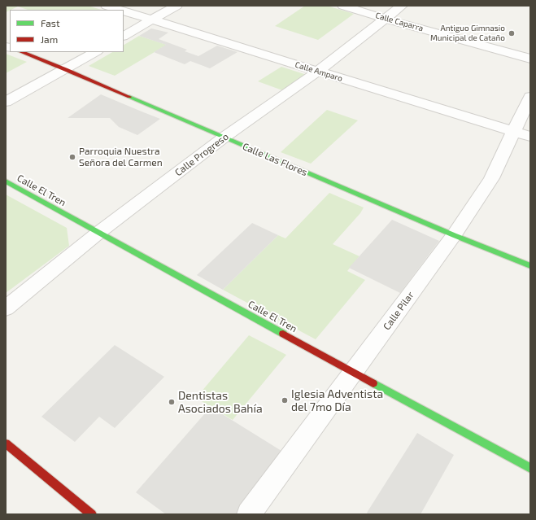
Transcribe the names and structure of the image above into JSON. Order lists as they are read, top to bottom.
{
  "streets": {
    "street": [
      "Calle Caparra",
      "Calle Amparo",
      "Calle Progreso",
      "Calle Las Flores",
      "Calle El Tren",
      "Calle Pilar"
    ]
  },
  "crossings": [
    ["Calle Caparra", "Calle Progreso"],
    ["Calle Amparo", "Calle Progreso"],
    ["Calle Amparo", "Calle Pilar"],
    ["Calle Progreso", "Calle Las Flores"],
    ["Calle Progreso", "Calle El Tren"],
    ["Calle Las Flores", "Calle Pilar"],
    ["Calle El Tren", "Calle Pilar"]
  ],
  "places": [
    "Antiguo Gimnasio Municipal de Cataño",
    "Parroquia Nuestra Señora del Carmen",
    "Iglesia Adventista del 7mo Día",
    "Dentistas Asociados Bahía"
  ],
  "legend": ["Fast", "Jam"]
}
